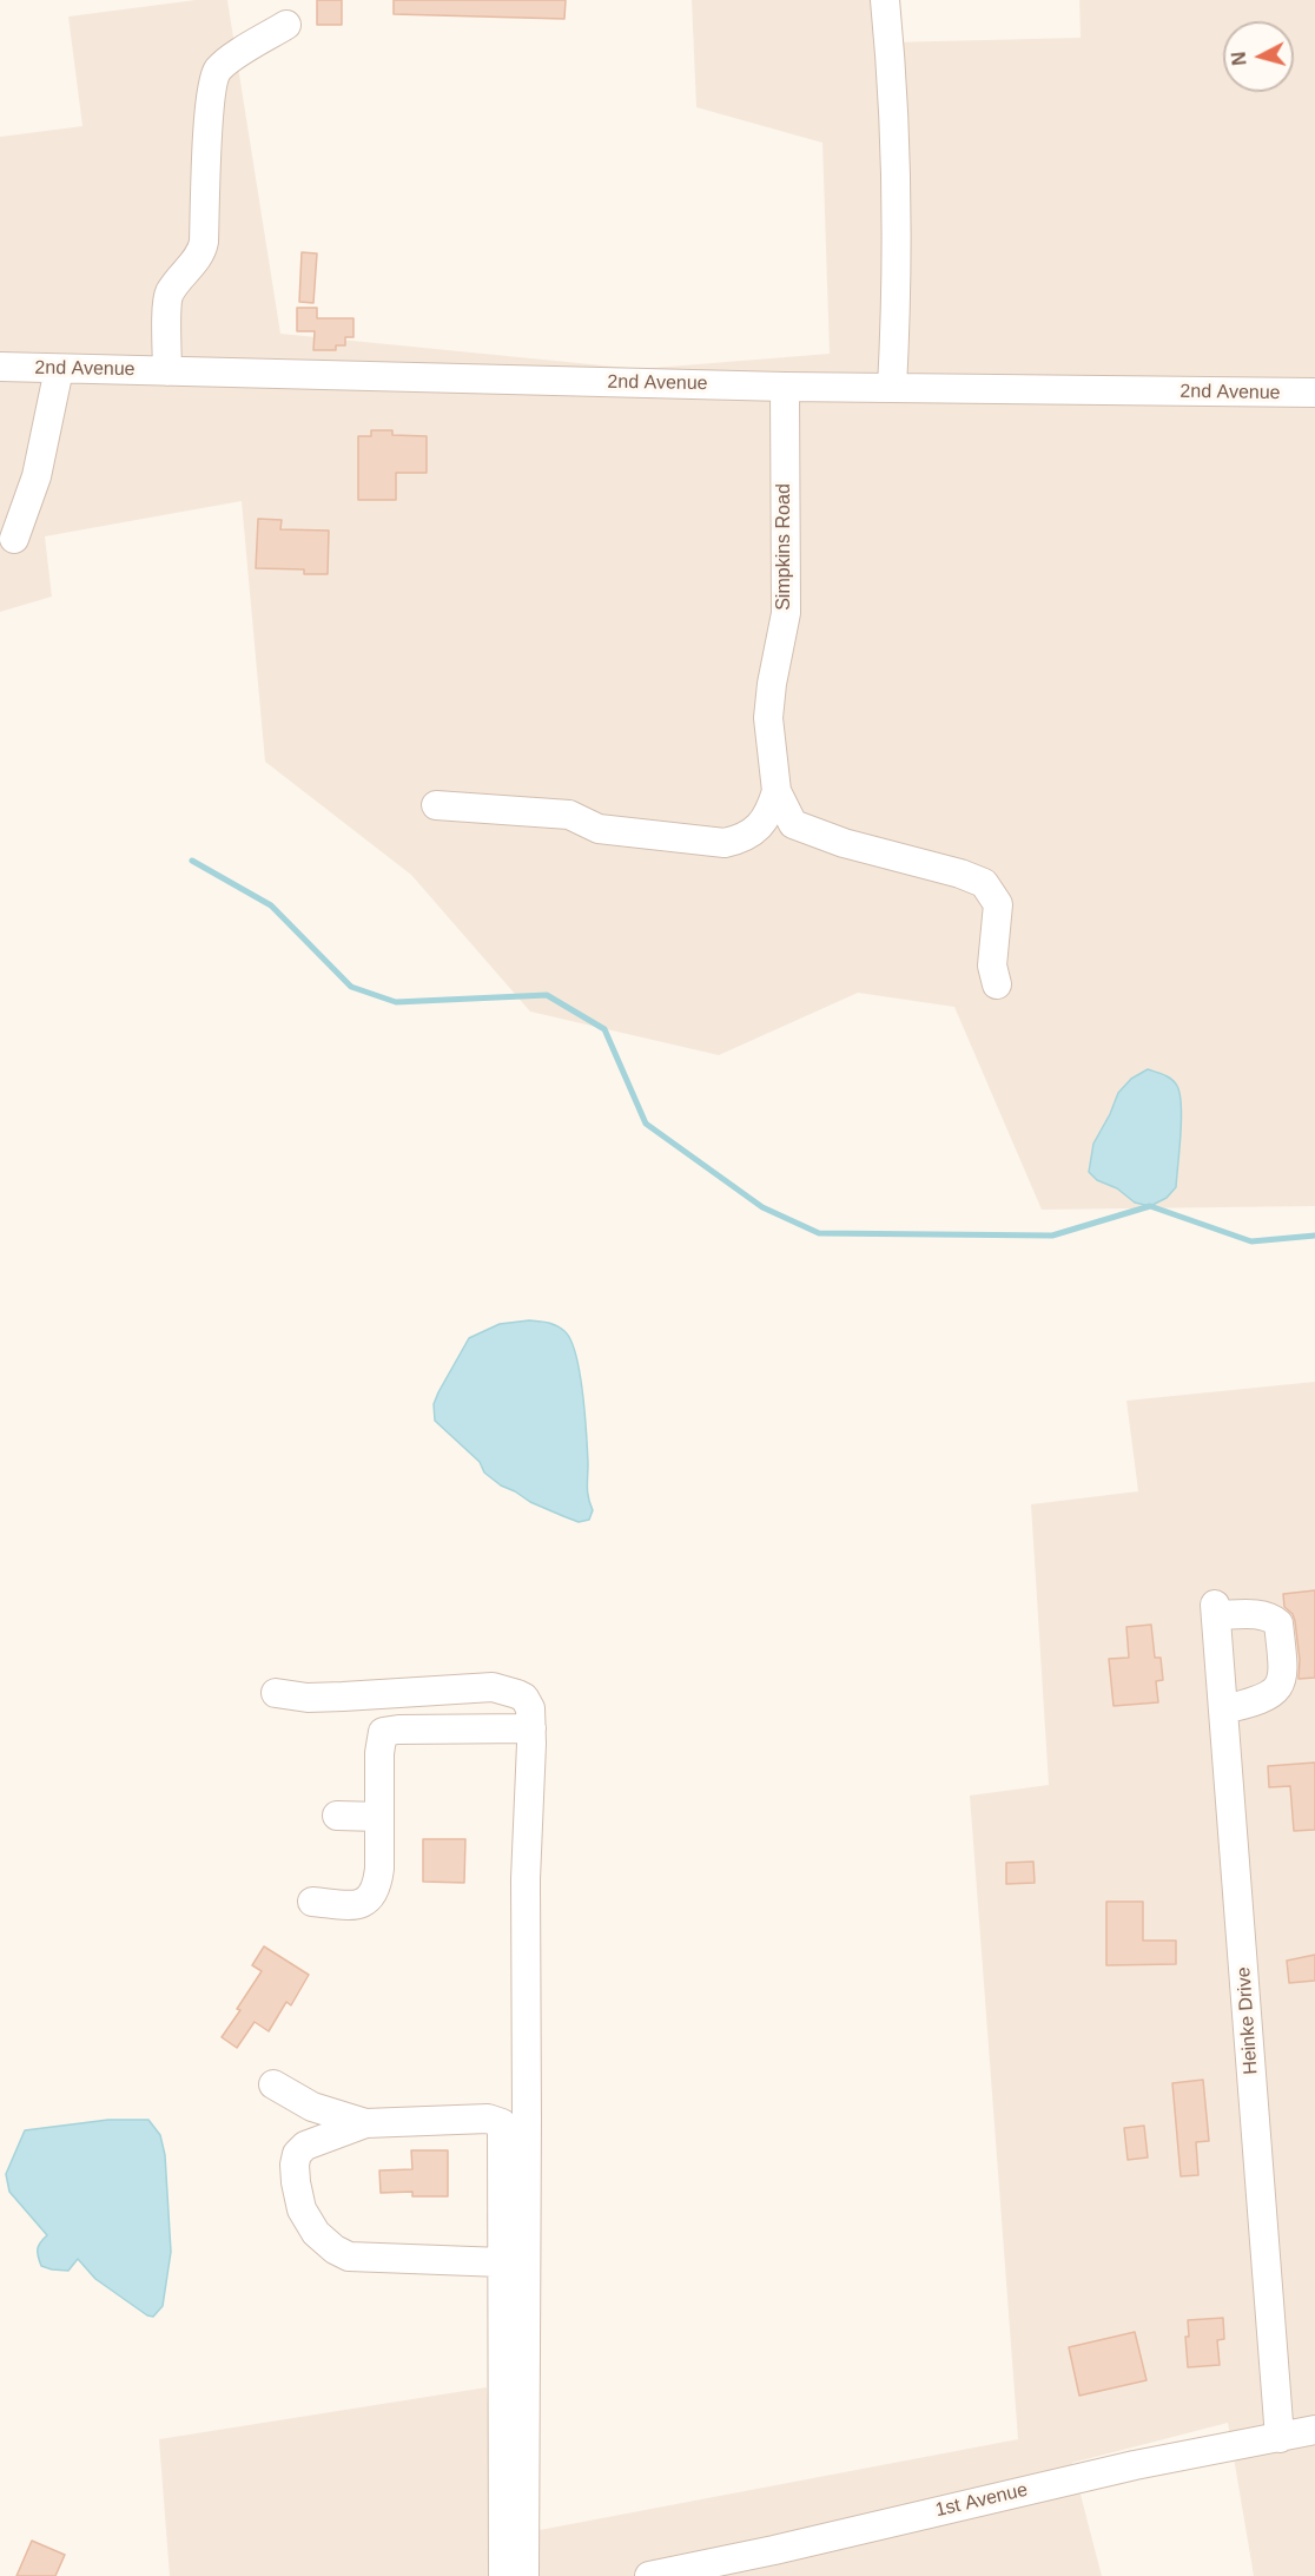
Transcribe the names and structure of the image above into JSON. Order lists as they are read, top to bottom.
{
  "streets": {
    "street": [
      "2nd Avenue",
      "Simpkins Road",
      "Heinke Drive",
      "1st Avenue"
    ]
  },
  "crossings": [
    ["2nd Avenue", "Simpkins Road"],
    ["Heinke Drive", "1st Avenue"]
  ],
  "north": "left"
}
